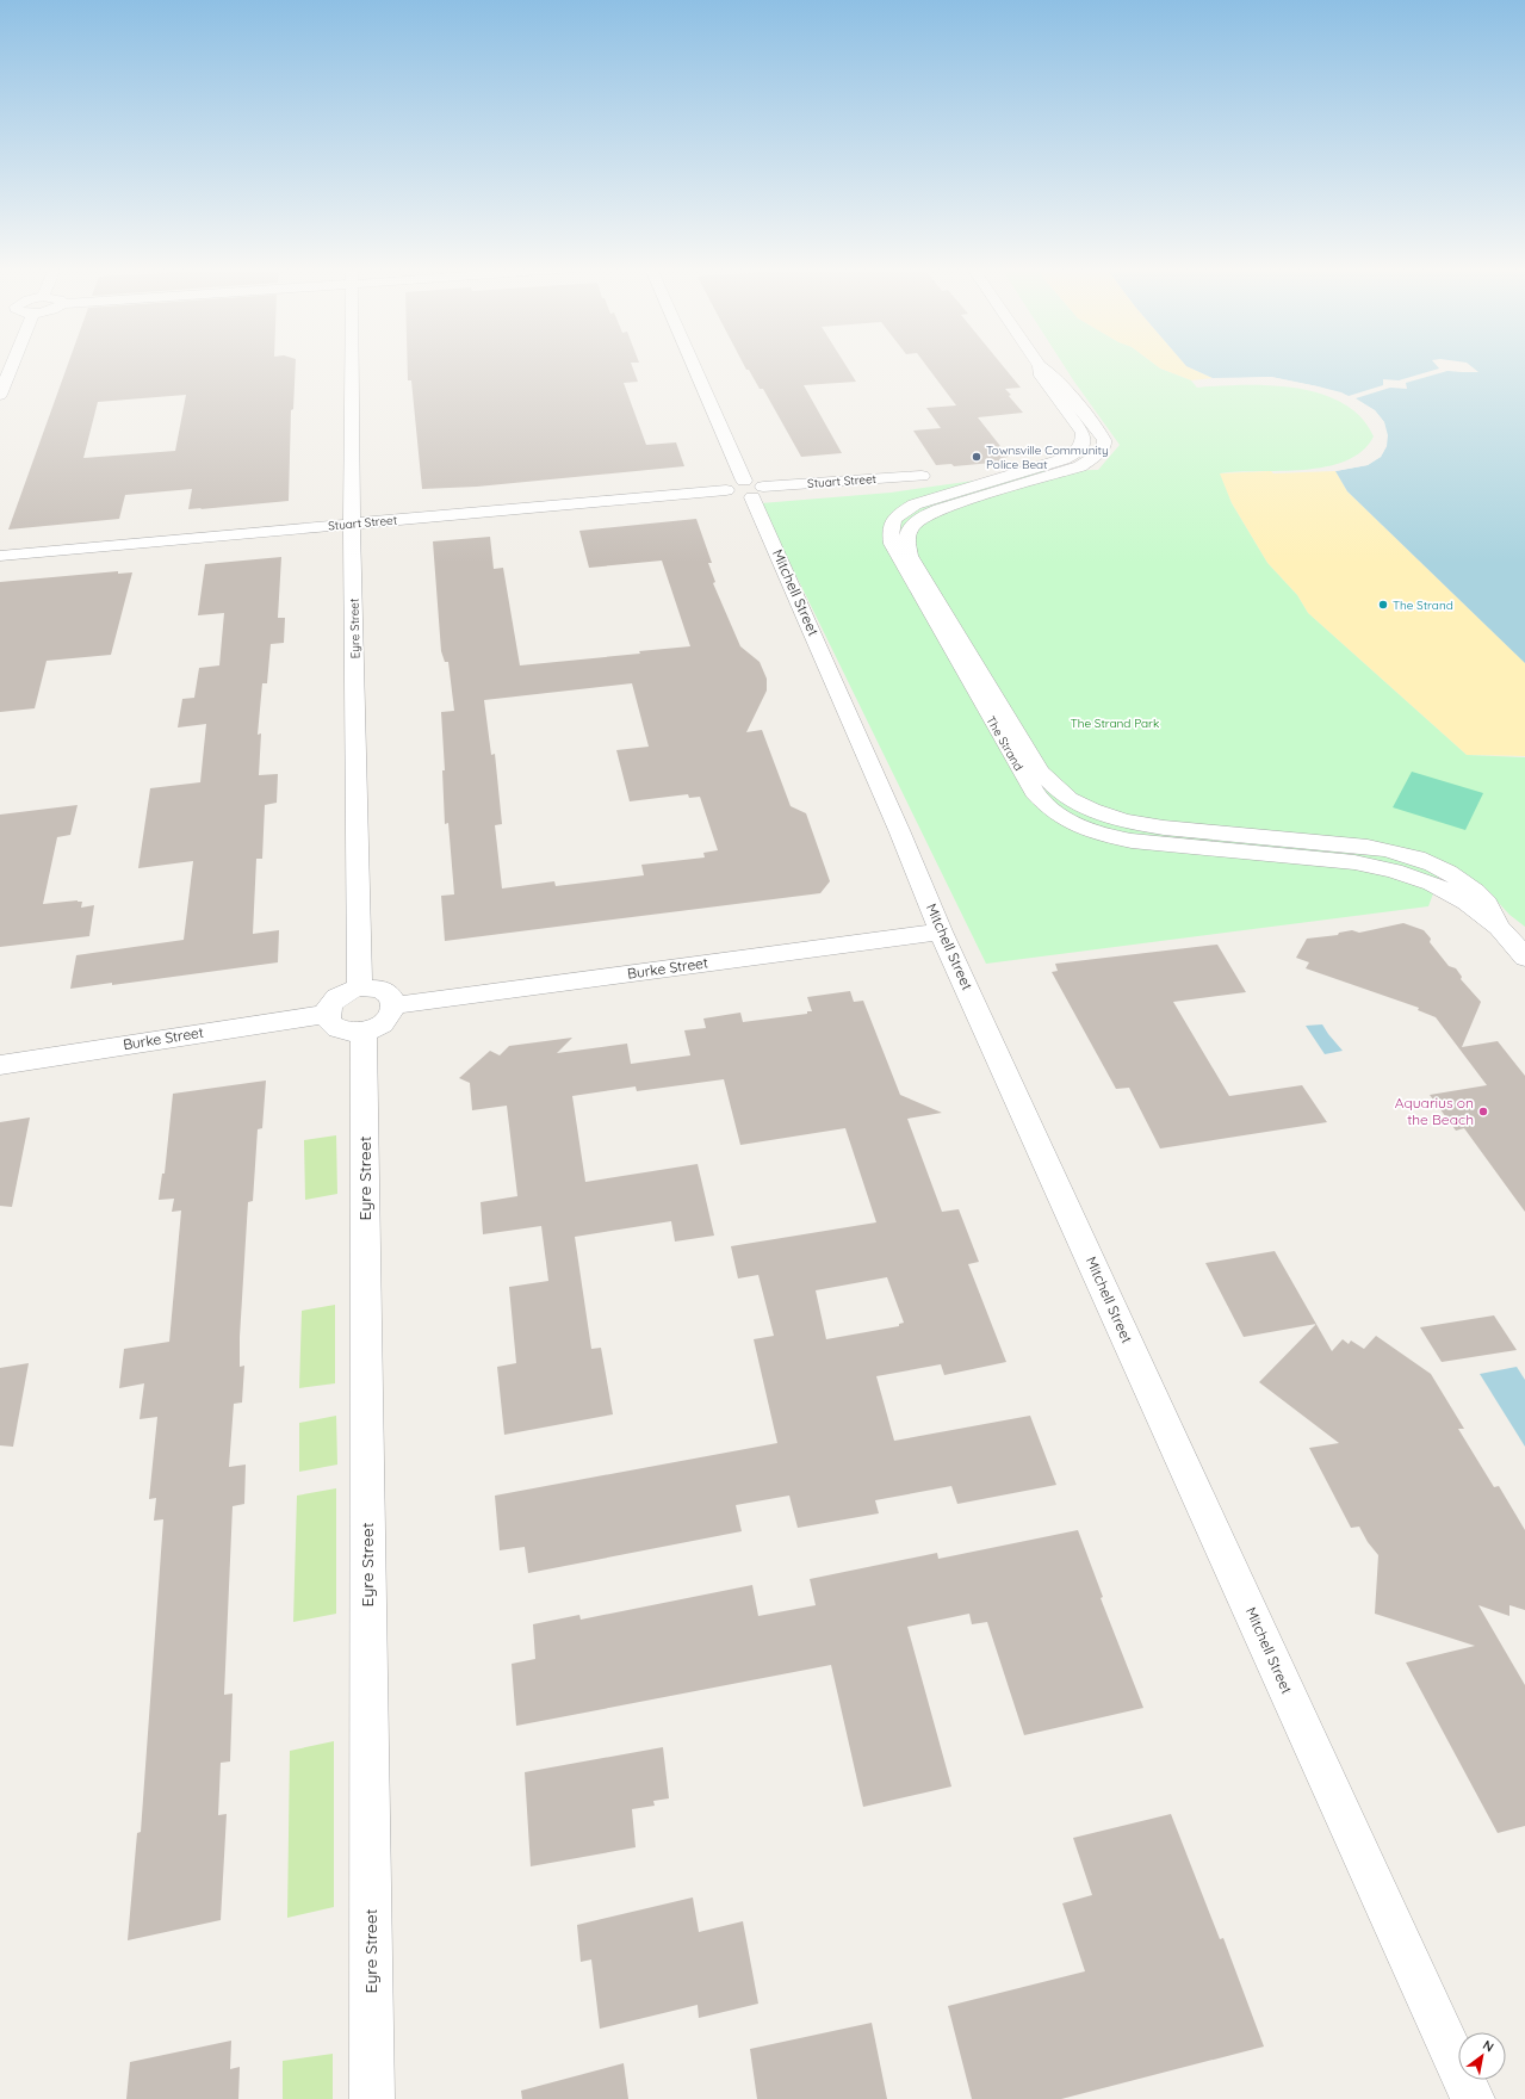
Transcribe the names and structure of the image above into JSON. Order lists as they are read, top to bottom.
{
  "streets": {
    "street": [
      "Stuart Street",
      "Mitchell Street",
      "Eyre Street",
      "The Strand",
      "Burke Street"
    ]
  },
  "crossings": [
    ["Stuart Street", "Mitchell Street"],
    ["Stuart Street", "Eyre Street"],
    ["Mitchell Street", "Burke Street"],
    ["Eyre Street", "Burke Street"]
  ],
  "parks": ["The Strand Park"],
  "places": ["Townsville Community Police Beat", "The Strand", "Aquarius on the Beach"],
  "north": "top right"
}
